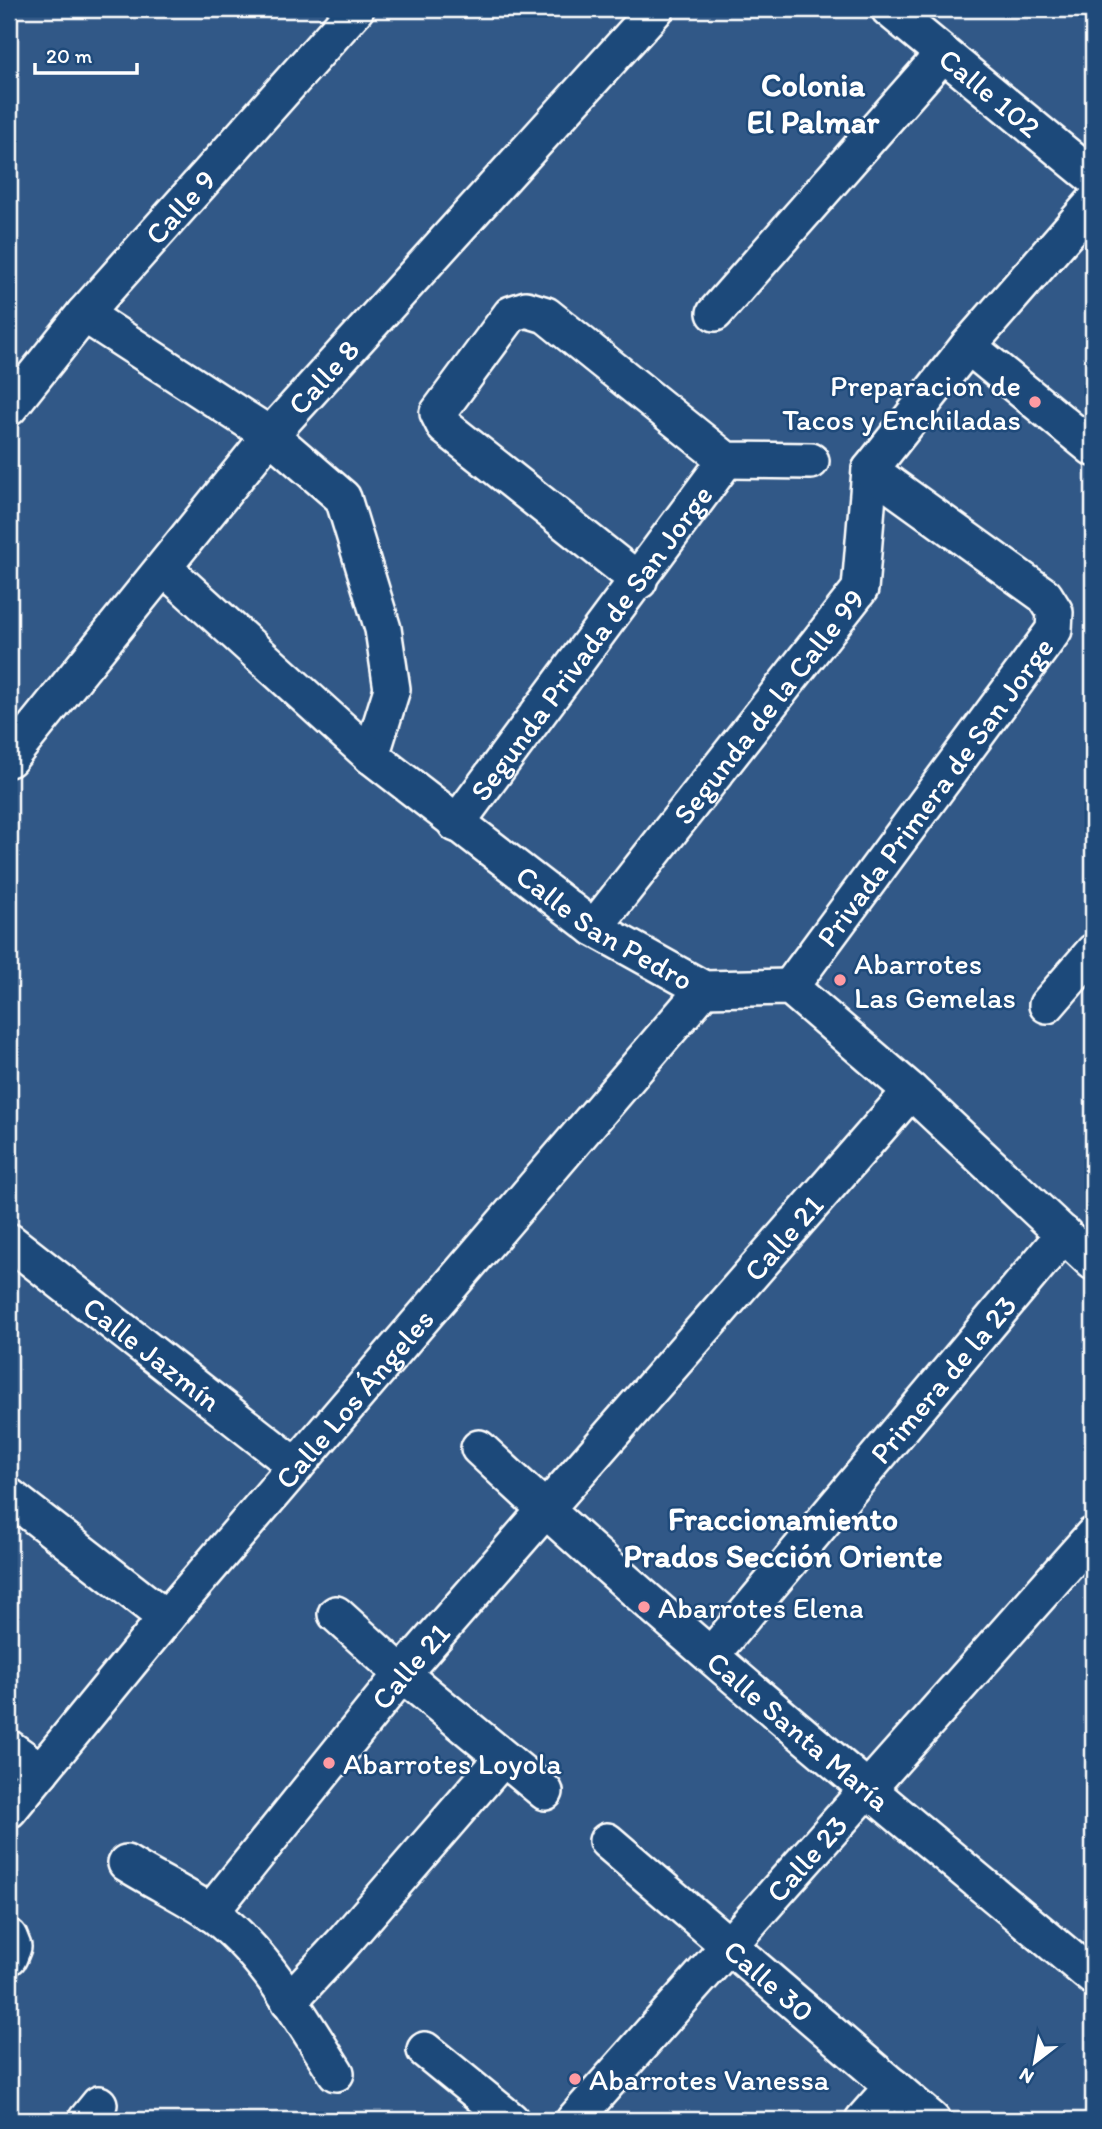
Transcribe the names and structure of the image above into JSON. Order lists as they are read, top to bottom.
{
  "streets": {
    "street": [
      "Calle 102",
      "Calle 9",
      "Calle 8",
      "Segunda Privada de San Jorge",
      "Segunda de la Calle 99",
      "Privada Primera de San Jorge",
      "Calle San Pedro",
      "Calle 21",
      "Calle Jazmín",
      "Primera de la 23",
      "Calle Los Ángeles",
      "Calle Santa María",
      "Calle 23",
      "Calle 30"
    ]
  },
  "crossings": [
    ["Calle 8", "Calle San Pedro"],
    ["Segunda Privada de San Jorge", "Calle San Pedro"],
    ["Segunda de la Calle 99", "Privada Primera de San Jorge"],
    ["Segunda de la Calle 99", "Calle San Pedro"],
    ["Privada Primera de San Jorge", "Calle San Pedro"],
    ["Calle San Pedro", "Calle Los Ángeles"],
    ["Calle 21", "Calle Santa María"],
    ["Calle Jazmín", "Calle Los Ángeles"],
    ["Primera de la 23", "Calle Santa María"],
    ["Calle Santa María", "Calle 23"],
    ["Calle 23", "Calle 30"]
  ],
  "districts": ["Colonia El Palmar", "Fraccionamiento Prados Sección Oriente"],
  "places": [
    "Preparacion de Tacos y Enchiladas",
    "Abarrotes Las Gemelas",
    "Abarrotes Elena",
    "Abarrotes Loyola",
    "Abarrotes Vanessa"
  ],
  "scale_bar": "20 m",
  "north": "bottom left"
}
